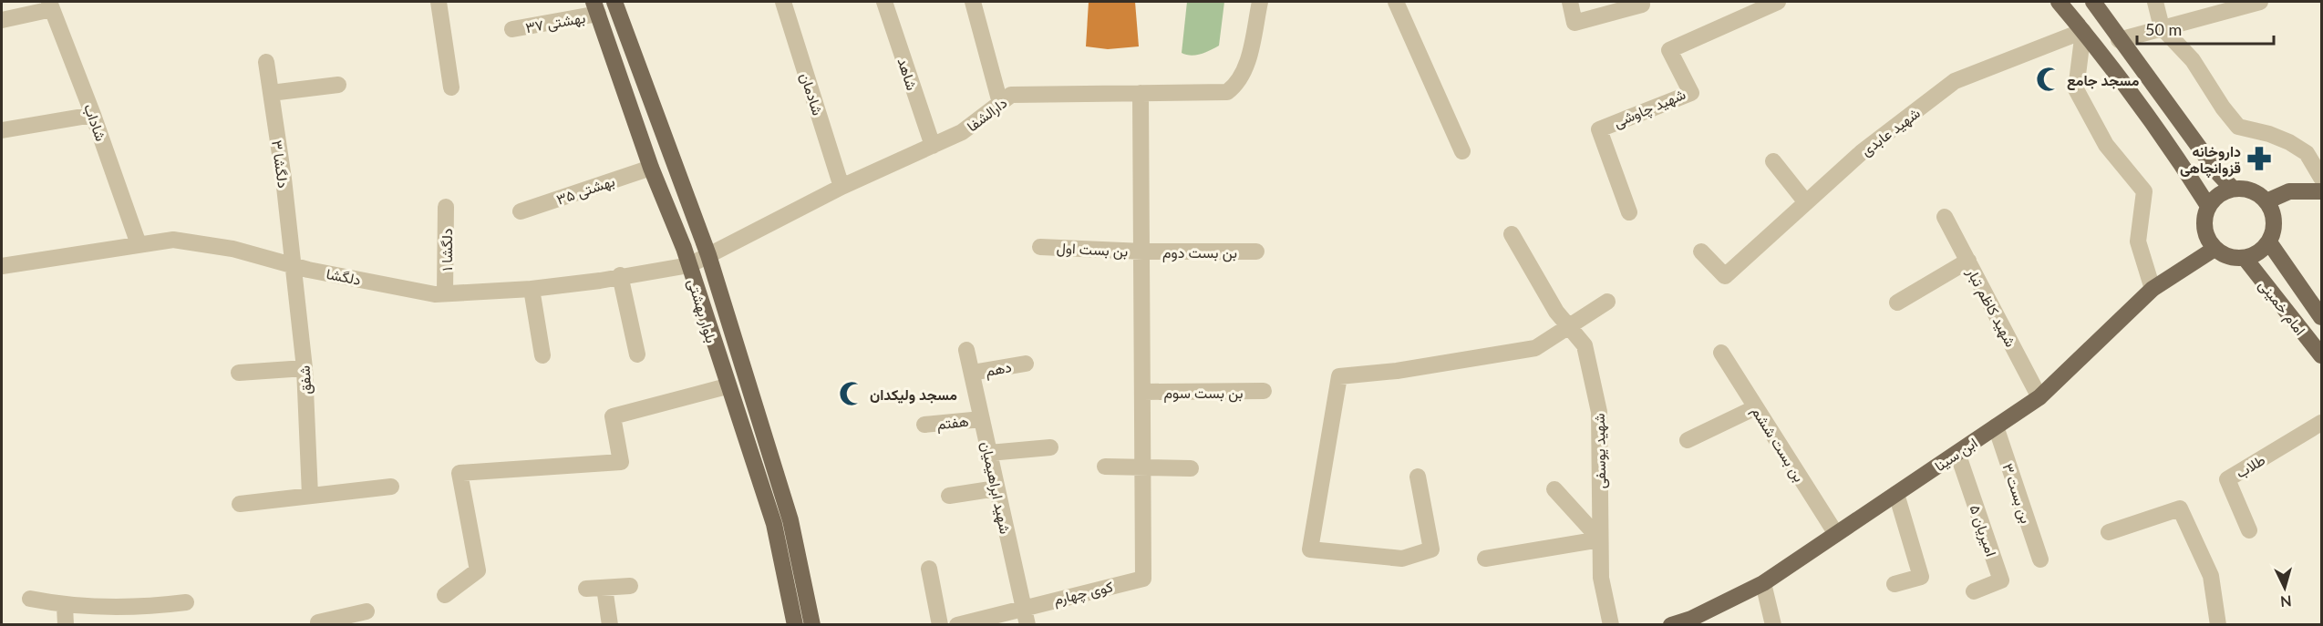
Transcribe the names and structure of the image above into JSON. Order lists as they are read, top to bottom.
{
  "streets": {
    "main road": ["امام خمینی", "بلوار بهشتی", "ابن سینا"],
    "street": [
      "بهشتی ٣٧",
      "شاهد",
      "شادمان",
      "شهید چاوشی",
      "دارالشفا",
      "شاداب",
      "شهید عابدی",
      "دلگشا ۳",
      "بهشتی ۳۵",
      "بن بست اول",
      "دلگشا ۱",
      "بن بست دوم",
      "دلگشا",
      "شهید کاظم تبار",
      "دهم",
      "شفق",
      "بن بست سوم",
      "هفتم",
      "بن بست ششم",
      "شهید یوسفی",
      "طلاب",
      "شهید ابراهیمیان",
      "بن بست ۳",
      "امیریان ۵",
      "کوی چهارم"
    ]
  },
  "crossings": [
    ["بهشتی ٣٧", "بلوار بهشتی"],
    ["شاهد", "دارالشفا"],
    ["شادمان", "دارالشفا"],
    ["دارالشفا", "دلگشا"],
    ["دارالشفا", "بلوار بهشتی"],
    ["شاداب", "دلگشا"],
    ["دلگشا ۳", "دلگشا"],
    ["دلگشا ۳", "شفق"],
    ["بهشتی ۳۵", "بلوار بهشتی"],
    ["بن بست اول", "بن بست دوم"],
    ["دلگشا ۱", "دلگشا"],
    ["دلگشا", "بلوار بهشتی"],
    ["دلگشا", "شفق"],
    ["شهید کاظم تبار", "ابن سینا"],
    ["امام خمینی", "ابن سینا"],
    ["دهم", "شهید ابراهیمیان"],
    ["هفتم", "شهید ابراهیمیان"],
    ["بن بست ششم", "ابن سینا"],
    ["ابن سینا", "بن بست ۳"],
    ["ابن سینا", "امیریان ۵"],
    ["شهید ابراهیمیان", "کوی چهارم"]
  ],
  "places": {
    "mosque": ["مسجد جامع", "مسجد ولیکدان"],
    "pharmacy": ["داروخانه قزوانچاهی"]
  },
  "scale_bar": "50 m",
  "north": "bottom"
}
